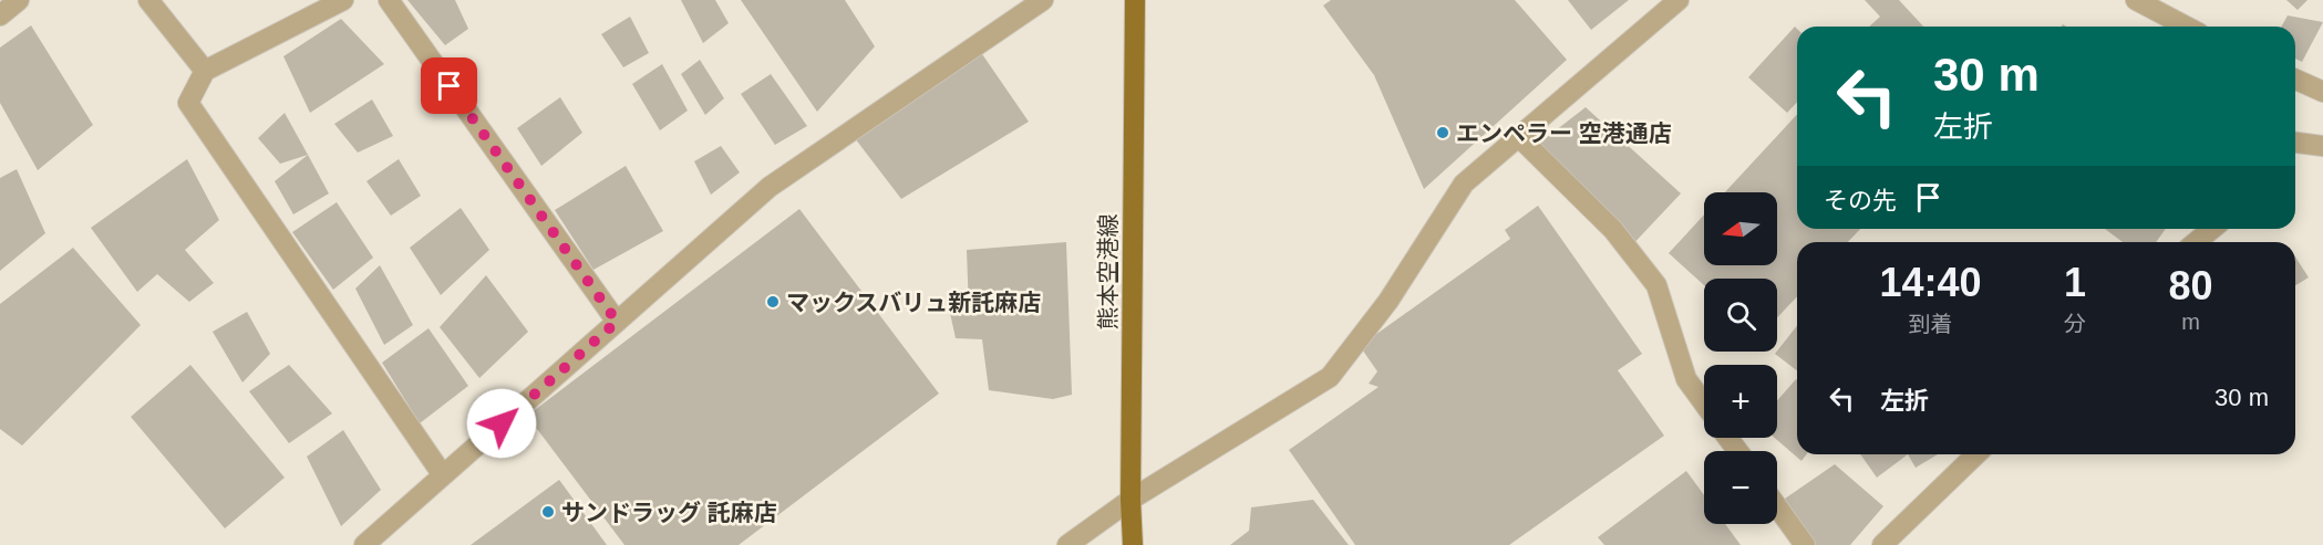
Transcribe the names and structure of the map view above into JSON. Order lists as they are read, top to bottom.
{
  "streets": {
    "main road": ["熊本空港線"]
  },
  "places": ["エンペラー 空港通店", "マックスバリュ新託麻店", "サンドラッグ 託麻店"],
  "north": "left",
  "page": {
    "turn": ["30 m", "左折"],
    "then": "その先",
    "map_buttons": ["+", "−"],
    "eta": [
      "14:40",
      "到着",
      "1",
      "分",
      "80",
      "m"
    ],
    "list": [
      {
        "name": "左折",
        "value": "30 m"
      }
    ]
  }
}
